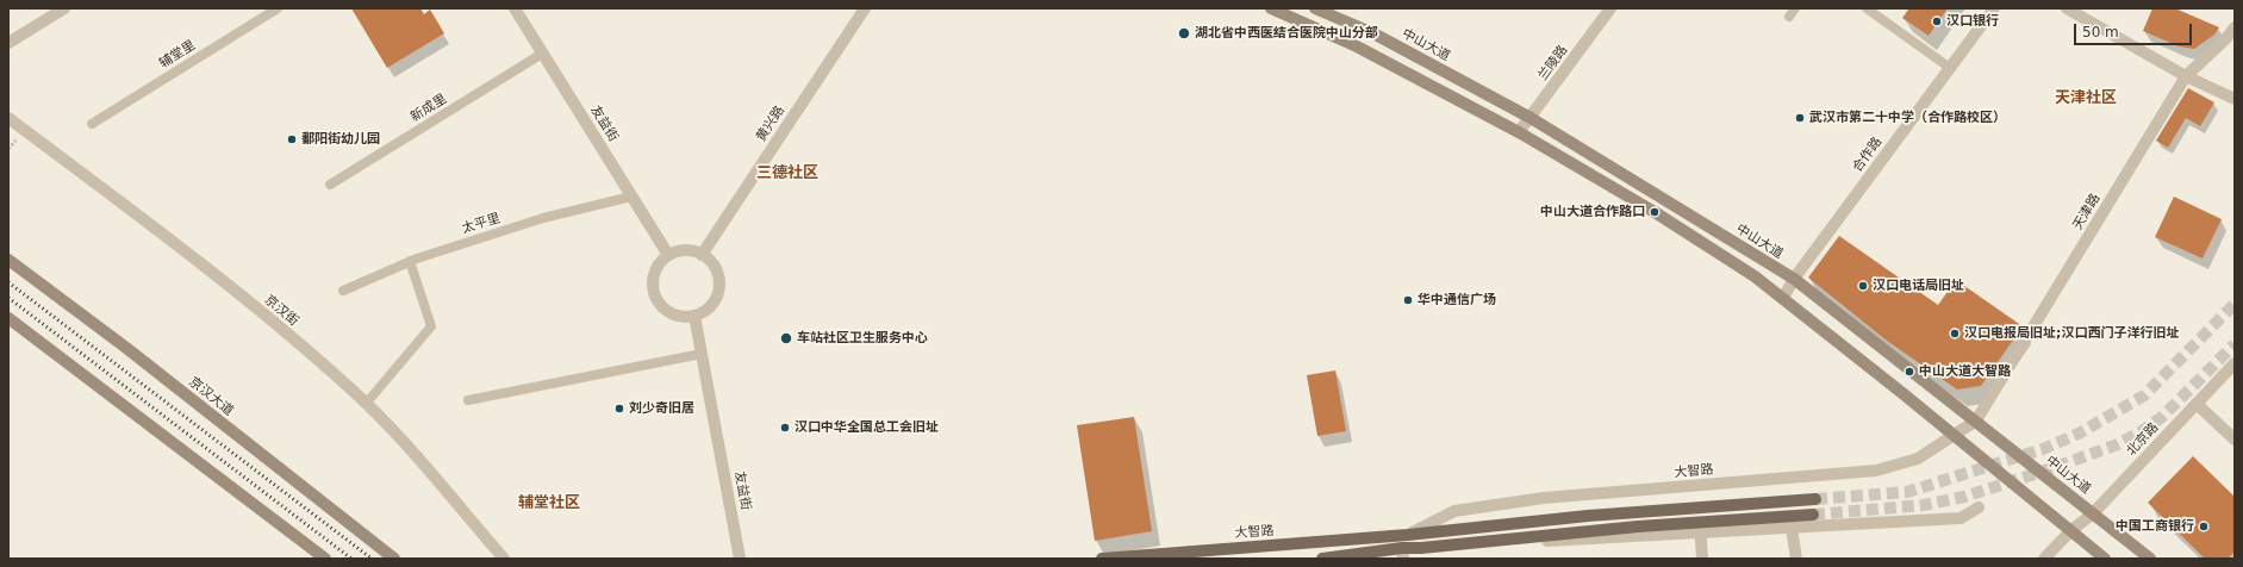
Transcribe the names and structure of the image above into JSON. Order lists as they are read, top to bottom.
{
  "streets": {
    "main road": ["中山大道", "京汉大道", "大智路"],
    "street": [
      "兰陵路",
      "友益街",
      "黄兴路",
      "合作路",
      "天津路",
      "京汉街",
      "北京路"
    ],
    "lane": ["辅堂里", "新成里", "太平里"]
  },
  "crossings": [
    ["中山大道", "兰陵路"],
    ["中山大道", "合作路"],
    ["中山大道", "天津路"],
    ["中山大道", "北京路"],
    ["中山大道", "大智路"],
    ["新成里", "友益街"],
    ["友益街", "黄兴路"],
    ["友益街", "太平里"],
    ["天津路", "大智路"]
  ],
  "districts": ["天津社区", "三德社区", "辅堂社区"],
  "places": [
    "汉口银行",
    "湖北省中西医结合医院中山分部",
    "武汉市第二十中学（合作路校区）",
    "鄱阳街幼儿园",
    "中山大道合作路口",
    "汉口电话局旧址",
    "华中通信广场",
    "汉口电报局旧址;汉口西门子洋行旧址",
    "车站社区卫生服务中心",
    "中山大道大智路",
    "刘少奇旧居",
    "汉口中华全国总工会旧址",
    "中国工商银行"
  ],
  "scale_bar": "50 m"
}
